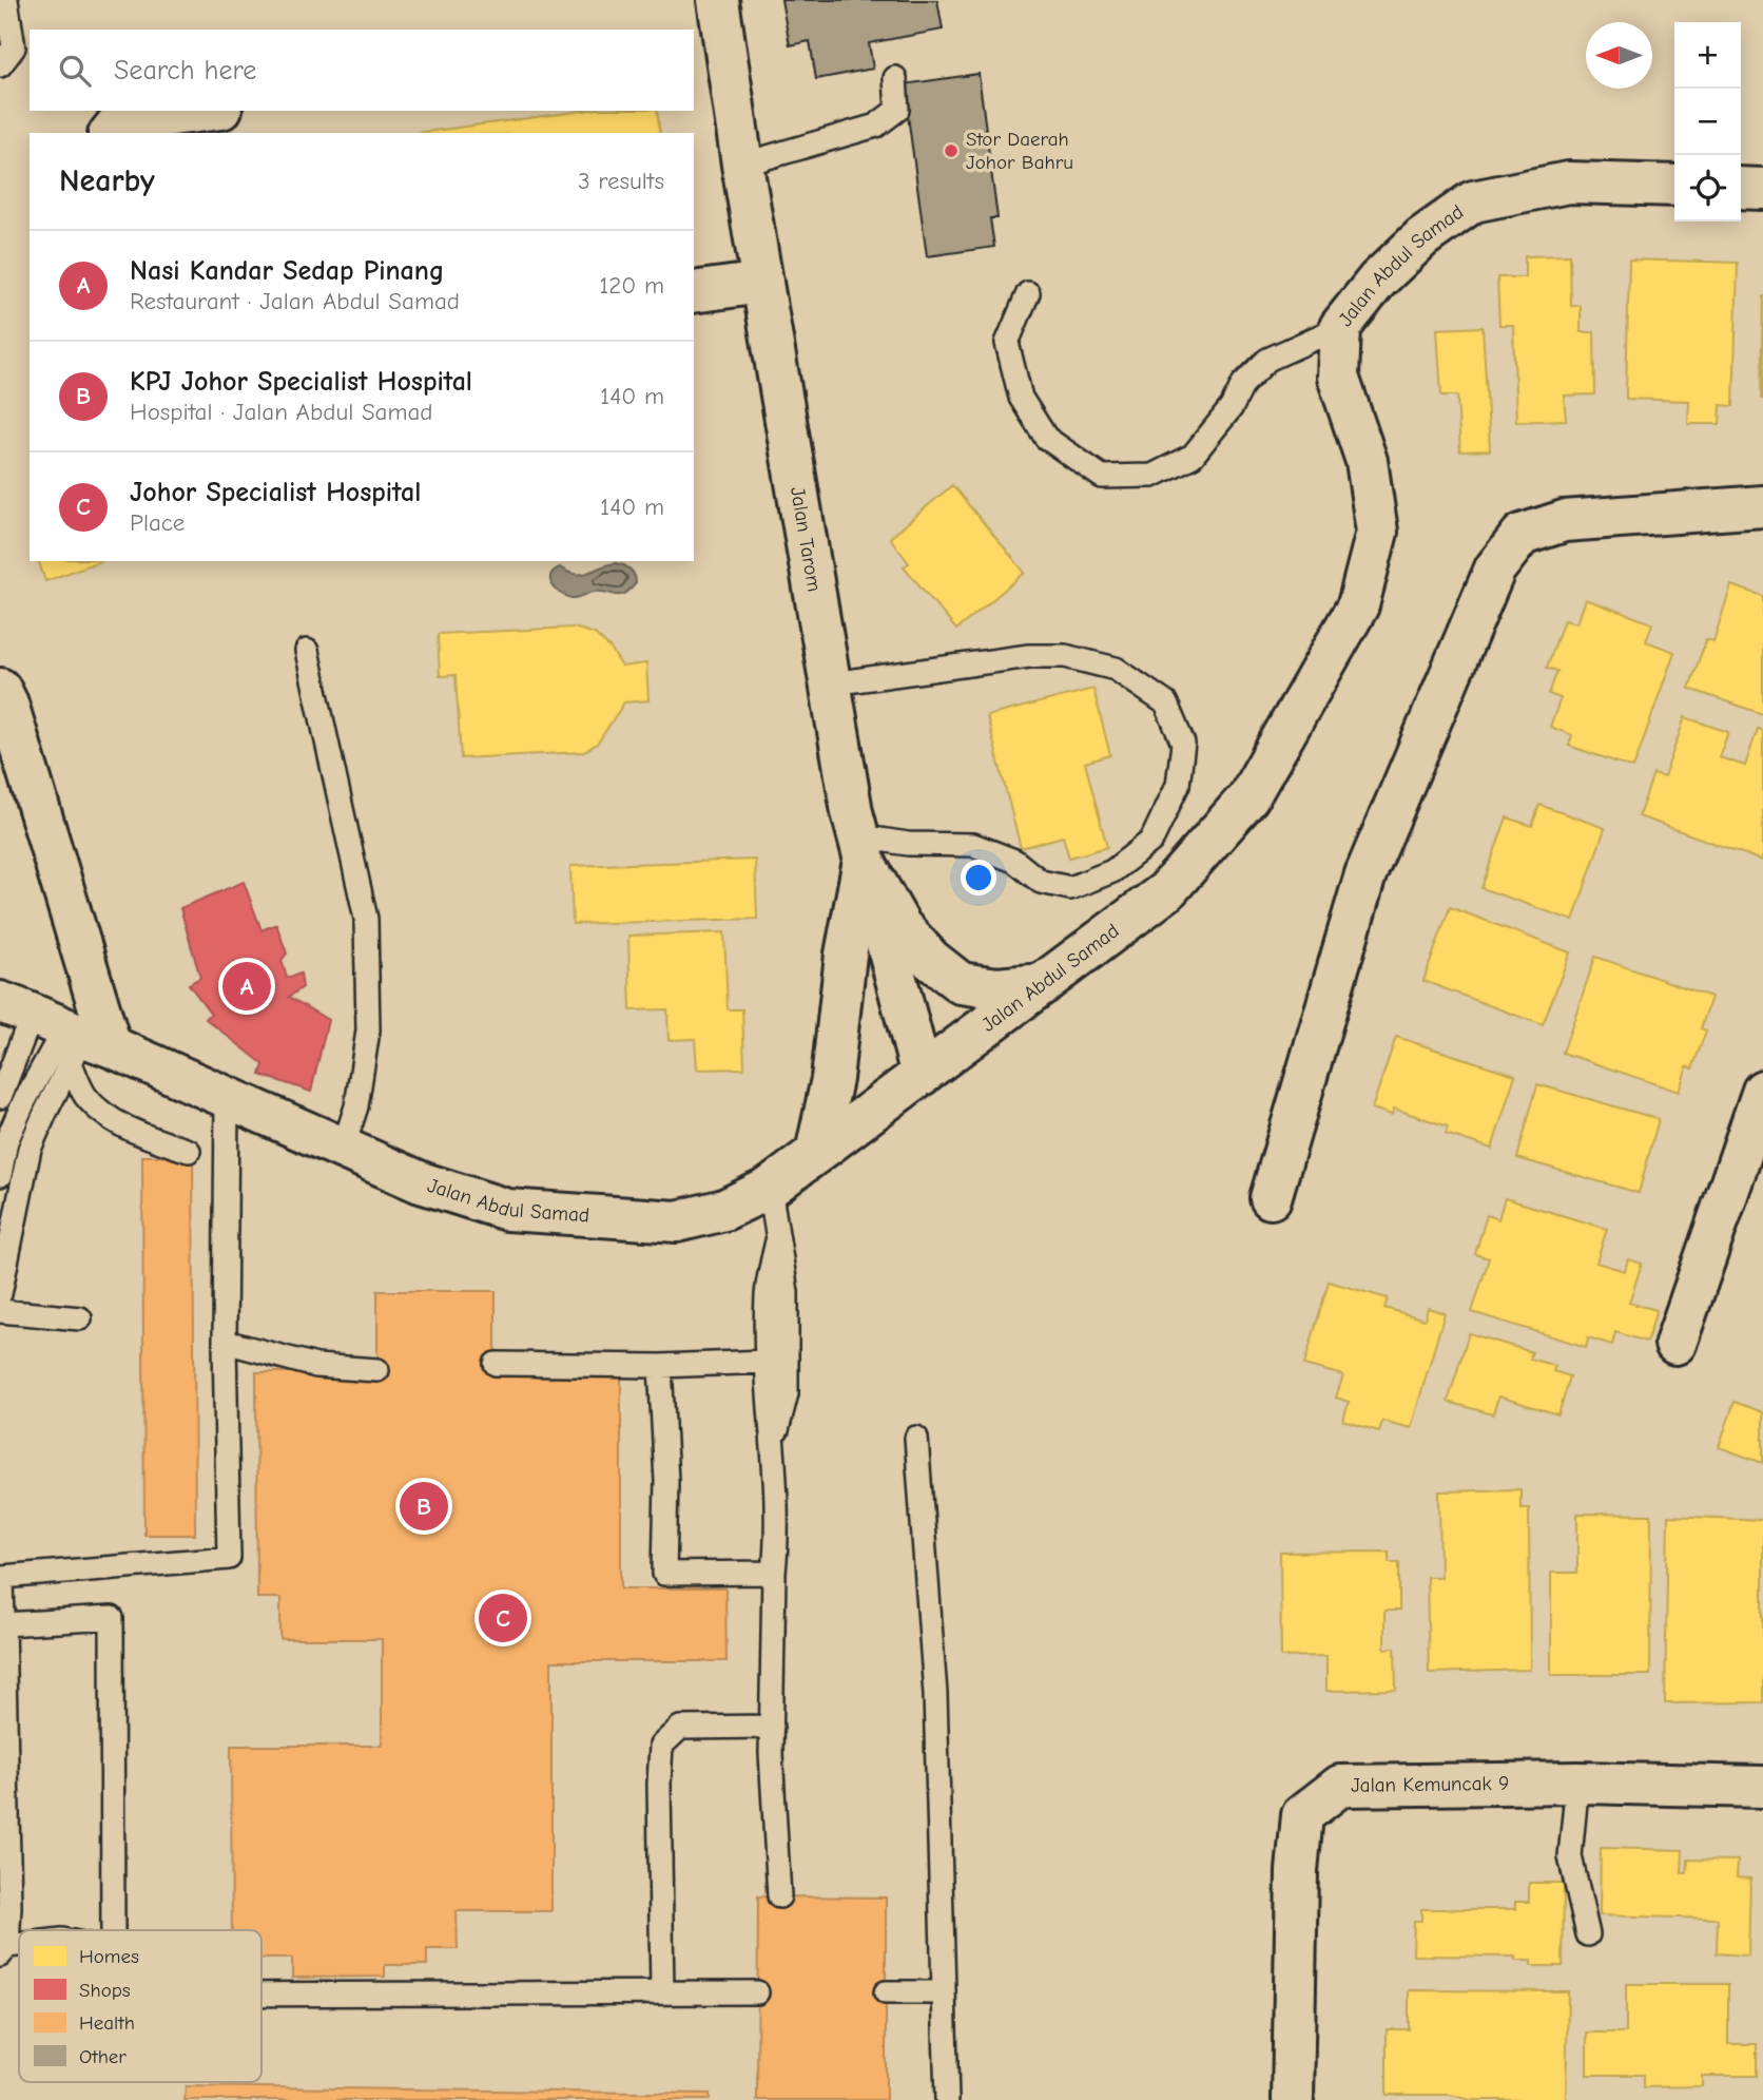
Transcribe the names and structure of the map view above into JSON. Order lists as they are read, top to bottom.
{
  "streets": {
    "street": ["Jalan Abdul Samad", "Jalan Tarom", "Jalan Kemuncak 9"]
  },
  "crossings": [
    ["Jalan Abdul Samad", "Jalan Tarom"]
  ],
  "places": ["Stor Daerah Johor Bahru"],
  "legend": [
    "Homes",
    "Shops",
    "Health",
    "Other"
  ],
  "north": "left",
  "page": {
    "map_buttons": ["+", "−"],
    "search": "Search here",
    "heading": ["Nearby", "3 results"],
    "list": [
      {
        "mark": "A",
        "name": "Nasi Kandar Sedap Pinang",
        "note": "Restaurant · Jalan Abdul Samad",
        "value": "120 m"
      },
      {
        "mark": "B",
        "name": "KPJ Johor Specialist Hospital",
        "note": "Hospital · Jalan Abdul Samad",
        "value": "140 m"
      },
      {
        "mark": "C",
        "name": "Johor Specialist Hospital",
        "note": "Place",
        "value": "140 m"
      }
    ],
    "pins": ["A", "B", "C"]
  }
}
